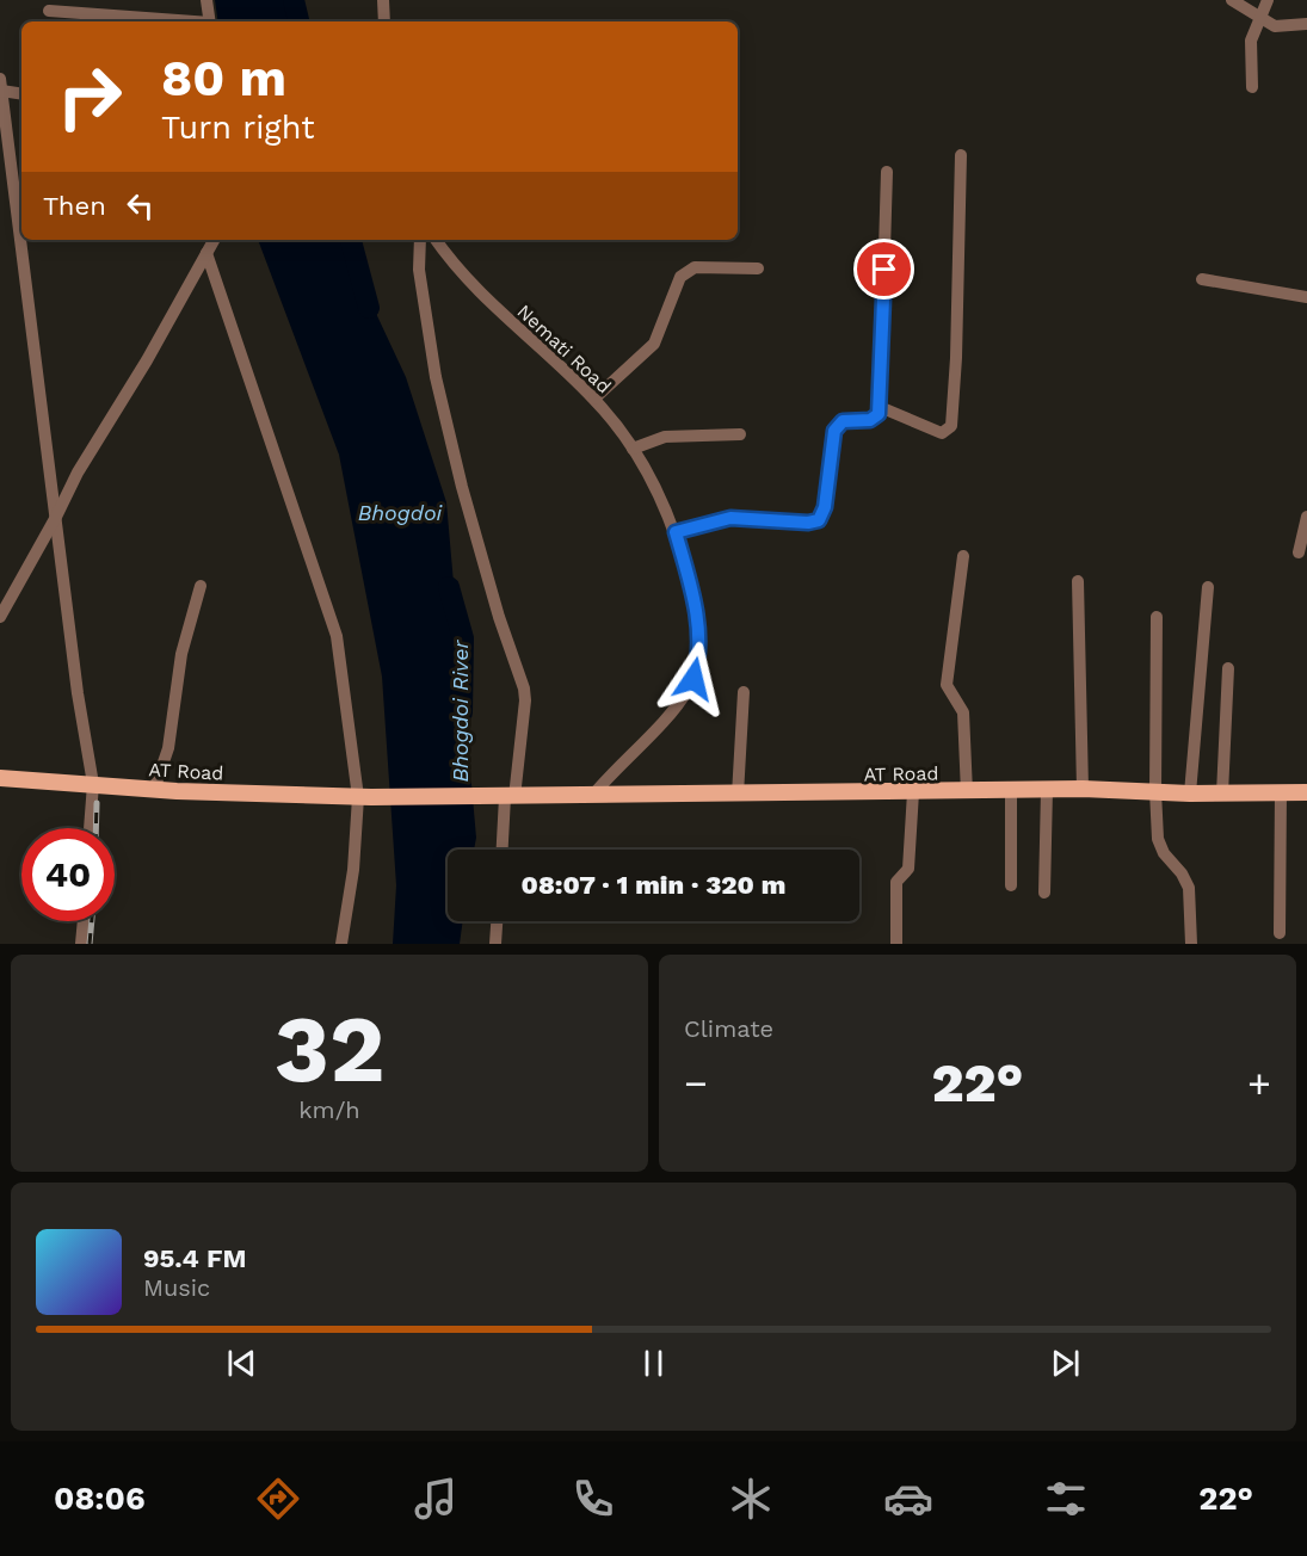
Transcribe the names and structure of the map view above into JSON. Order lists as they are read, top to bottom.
{
  "streets": {
    "main road": ["AT Road"],
    "street": ["Nemati Road"]
  },
  "crossings": [
    ["Nemati Road", "AT Road"]
  ],
  "water": ["Bhogdoi", "Bhogdoi River"],
  "page": {
    "turn": ["80 m", "Turn right"],
    "then": "Then",
    "limit": "40",
    "trip": "08:07 · 1 min · 320 m",
    "tile": [
      ["32", "km/h"],
      "Climate"
    ],
    "heat": ["−", "22°", "+"],
    "song": ["95.4 FM", "Music"],
    "tabs": ["08:06", "22°"]
  }
}
